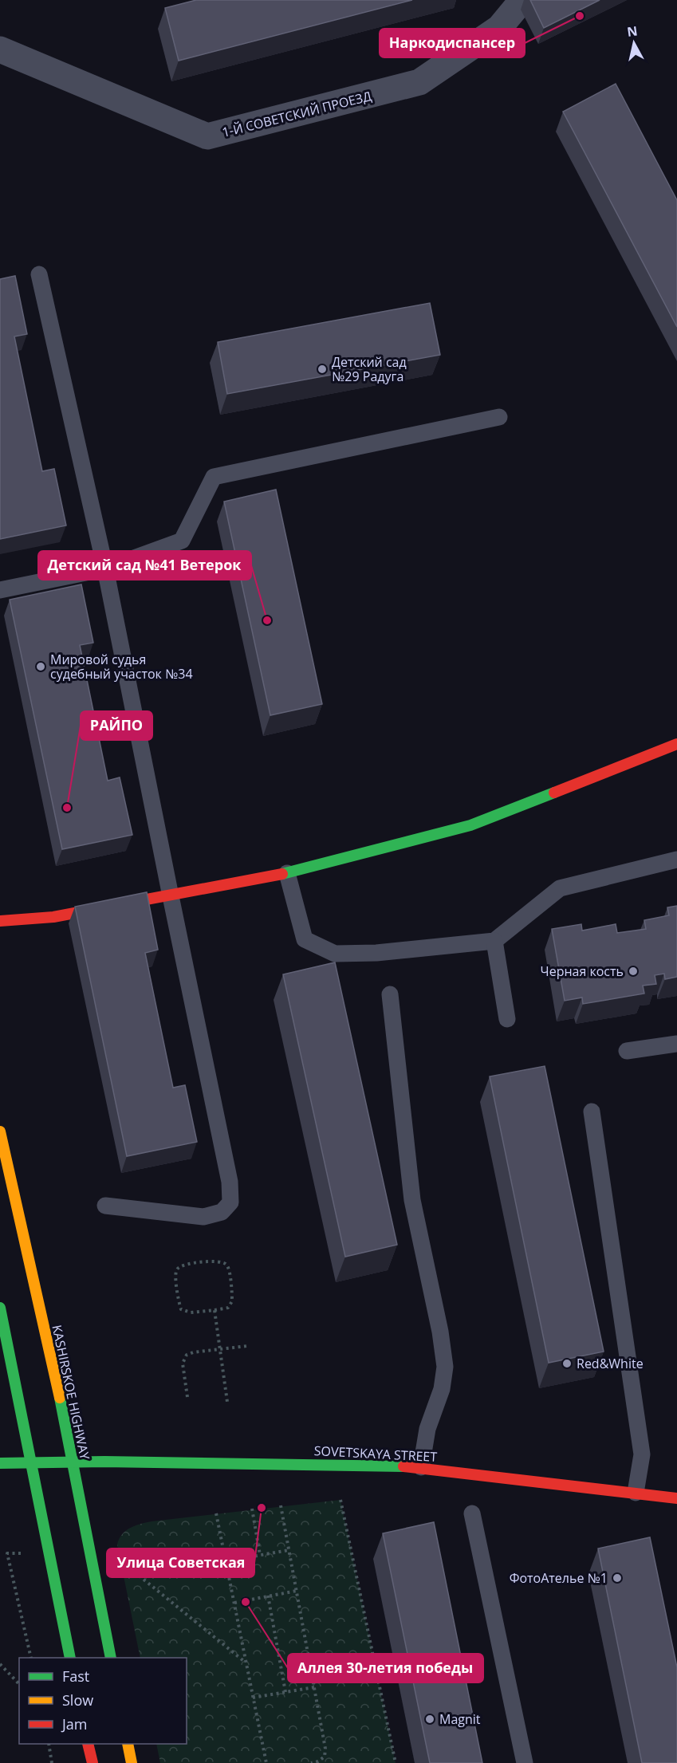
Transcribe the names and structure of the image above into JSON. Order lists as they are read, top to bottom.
{
  "streets": {
    "street": ["1-Й СОВЕТСКИЙ ПРОЕЗД", "KASHIRSKOE HIGHWAY", "SOVETSKAYA STREET"]
  },
  "crossings": [
    ["KASHIRSKOE HIGHWAY", "SOVETSKAYA STREET"]
  ],
  "places": [
    "Наркодиспансер",
    "Детский сад №29 Радуга",
    "Детский сад №41 Ветерок",
    "Мировой судья судебный участок №34",
    "РАЙПО",
    "Черная кость",
    "Red&White",
    "Улица Советская",
    "ФотоАтелье №1",
    "Аллея 30-летия победы",
    "Magnit"
  ],
  "legend": ["Fast", "Slow", "Jam"],
  "north": "top"
}
